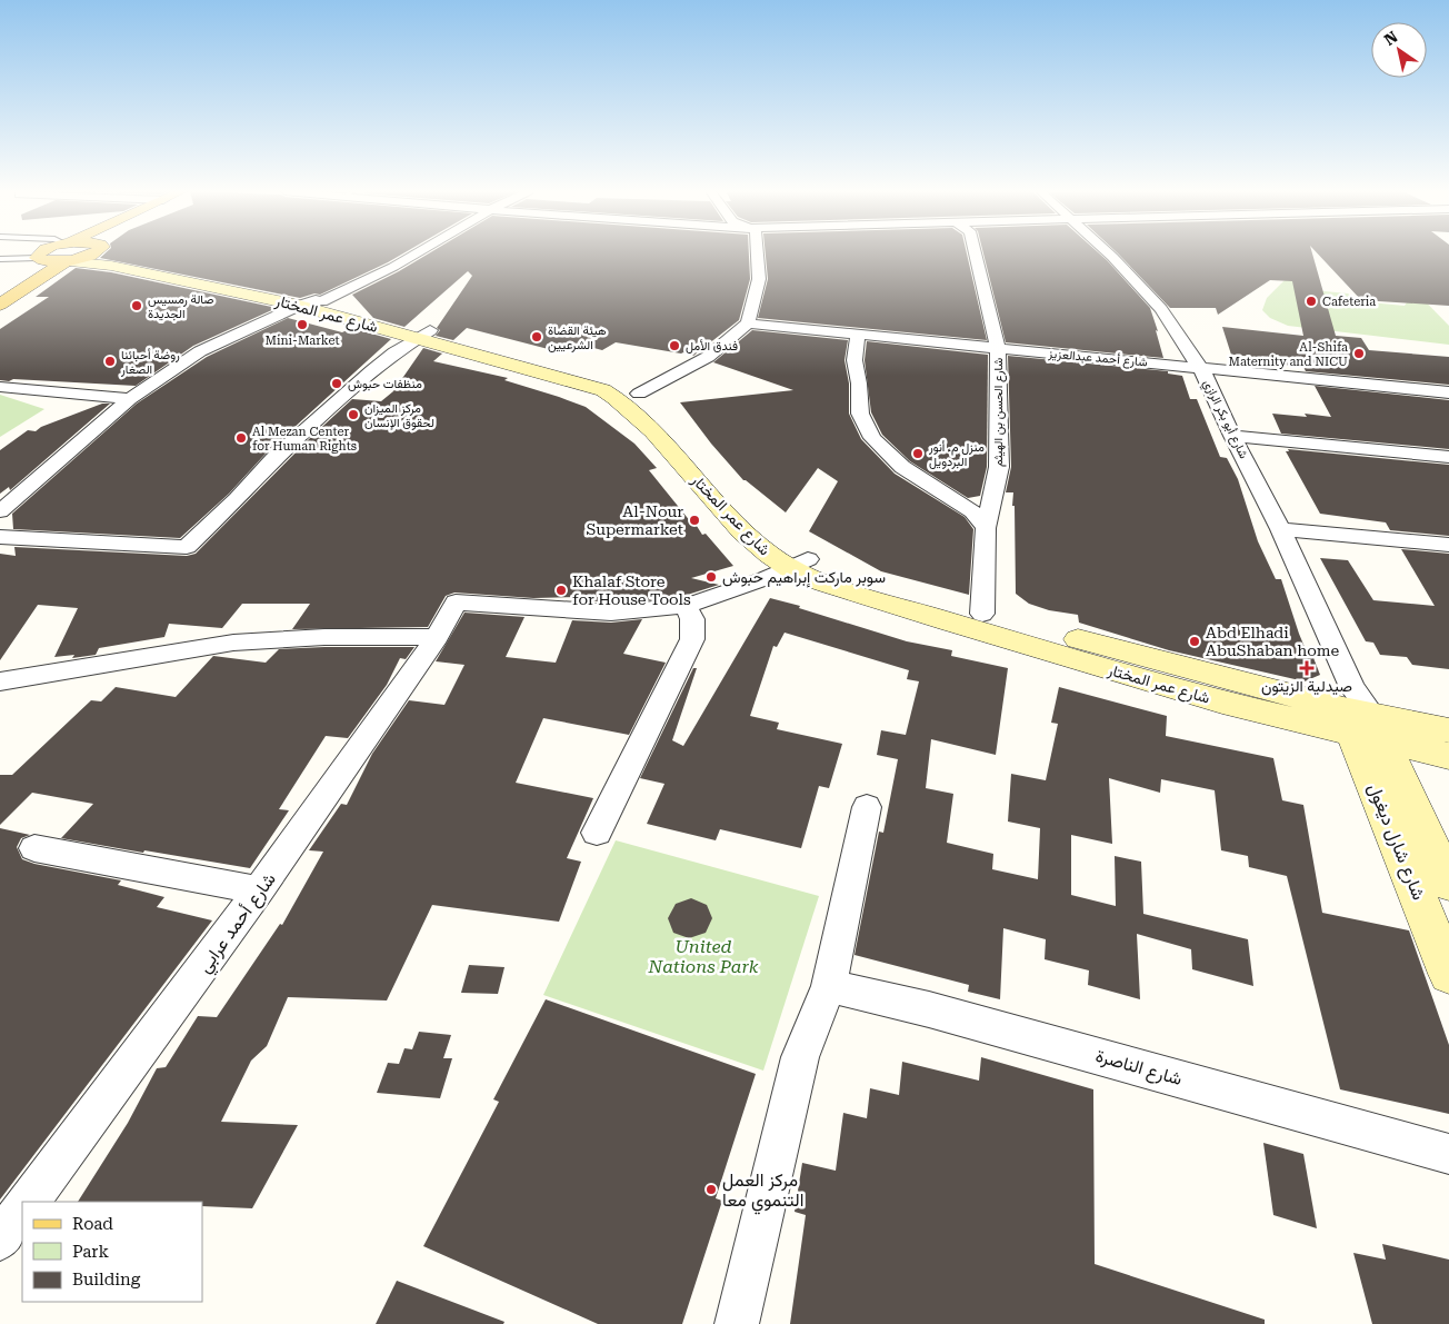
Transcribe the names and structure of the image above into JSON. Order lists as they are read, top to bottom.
{
  "streets": {
    "main road": ["شارع عمر المختار", "شارع شارل ديغول"],
    "street": [
      "شارع أحمد عبدالعزيز",
      "شارع الحسن بن الهيثم",
      "شارع أبو بكر الرازي",
      "شارع أحمد عرابي",
      "شارع الناصرة"
    ]
  },
  "crossings": [
    ["شارع عمر المختار", "شارع الحسن بن الهيثم"],
    ["شارع عمر المختار", "شارع أبو بكر الرازي"],
    ["شارع عمر المختار", "شارع شارل ديغول"],
    ["شارع أحمد عبدالعزيز", "شارع الحسن بن الهيثم"],
    ["شارع أحمد عبدالعزيز", "شارع أبو بكر الرازي"],
    ["شارع أبو بكر الرازي", "شارع شارل ديغول"]
  ],
  "parks": ["United Nations Park"],
  "places": {
    "other": [
      "Cafeteria",
      "صالة رمسيس الجديدة",
      "Mini-Market",
      "هيئة القضاة الشرعيين",
      "فندق الأمل",
      "Al-Shifa Maternity and NICU",
      "روضة أحبائنا الصغار",
      "منظفات حبوش",
      "مركز الميزان لحقوق الإنسان",
      "Al Mezan Center for Human Rights",
      "منزل م. أنور البردويل",
      "Al-Nour Supermarket",
      "سوبر ماركت إبراهيم حبوش",
      "Khalaf Store for House Tools",
      "Abd Elhadi AbuShaban home",
      "مركز العمل التنموي معا"
    ],
    "health": ["صيدلية الزيتون"]
  },
  "legend": ["Road", "Park", "Building"],
  "north": "top left"
}
